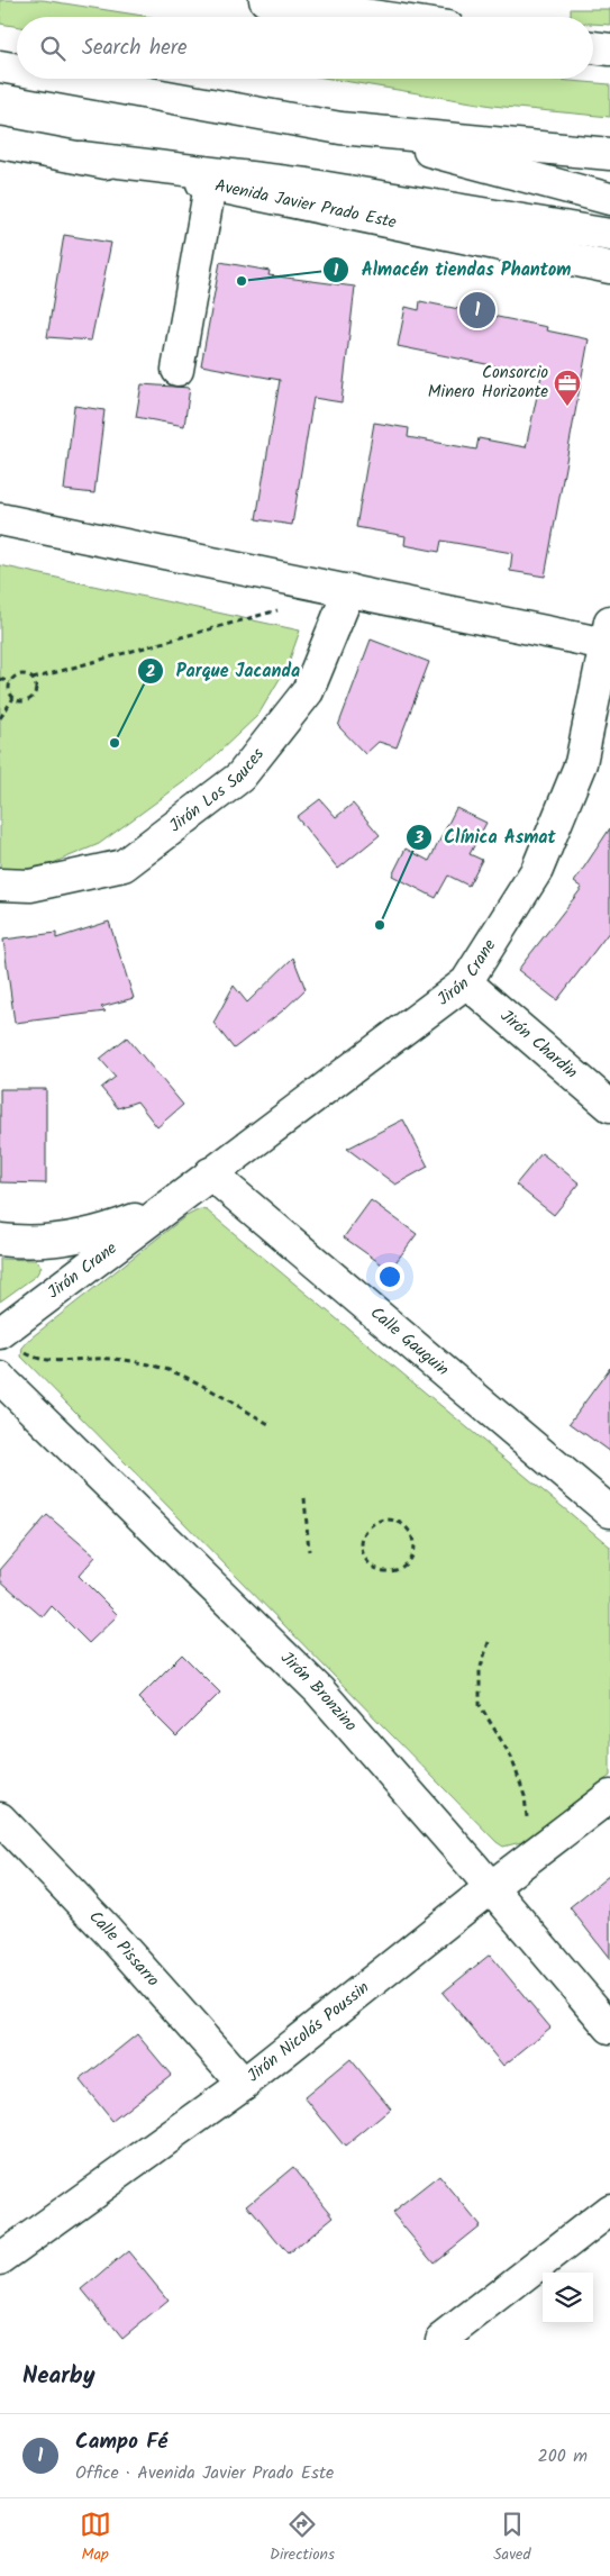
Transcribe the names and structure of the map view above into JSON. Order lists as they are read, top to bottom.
{
  "streets": {
    "main road": [
      "Avenida Javier Prado Este",
      "Jirón Los Sauces",
      "Jirón Crane",
      "Jirón Chardin",
      "Calle Gauguin",
      "Jirón Bronzino",
      "Calle Pissarro",
      "Jirón Nicolás Poussin"
    ]
  },
  "crossings": [
    ["Jirón Crane", "Jirón Chardin"],
    ["Jirón Crane", "Calle Gauguin"],
    ["Jirón Bronzino", "Jirón Nicolás Poussin"],
    ["Calle Pissarro", "Jirón Nicolás Poussin"]
  ],
  "places": {
    "other": ["Almacén tiendas Phantom", "Parque Jacanda", "Clínica Asmat"],
    "office": ["Consorcio Minero Horizonte"]
  },
  "page": {
    "search": "Search here",
    "pins": "1",
    "heading": "Nearby",
    "list": [
      {
        "mark": "1",
        "name": "Campo Fé",
        "note": "Office · Avenida Javier Prado Este",
        "value": "200 m"
      }
    ],
    "nav": ["Map", "Directions", "Saved"]
  }
}
